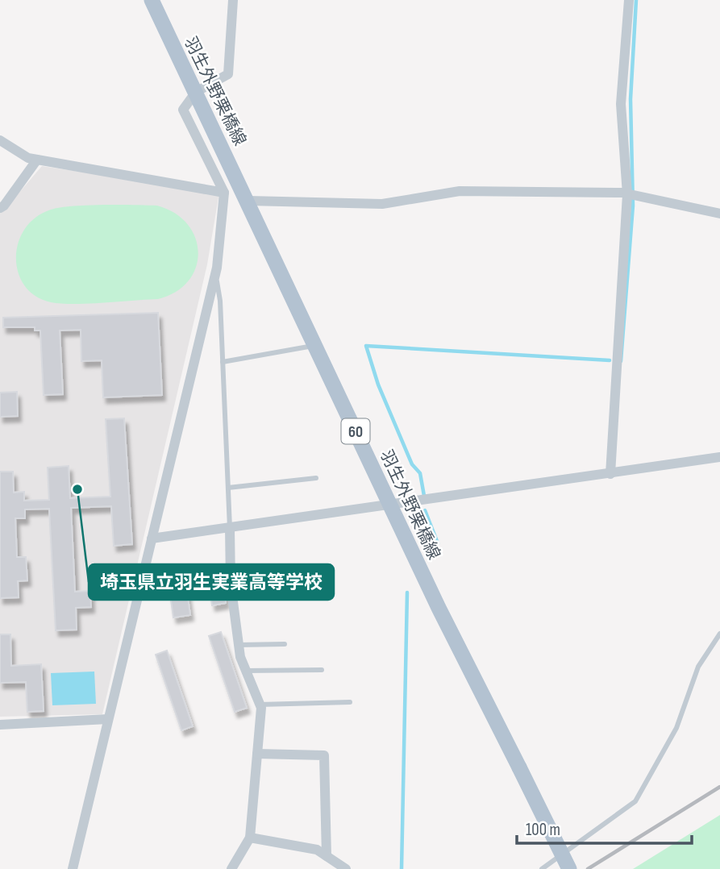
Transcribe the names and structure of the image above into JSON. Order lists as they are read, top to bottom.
{
  "streets": {
    "main road": ["羽生外野栗橋線", "60"]
  },
  "places": ["埼玉県立羽生実業高等学校"],
  "scale_bar": "100 m"
}
